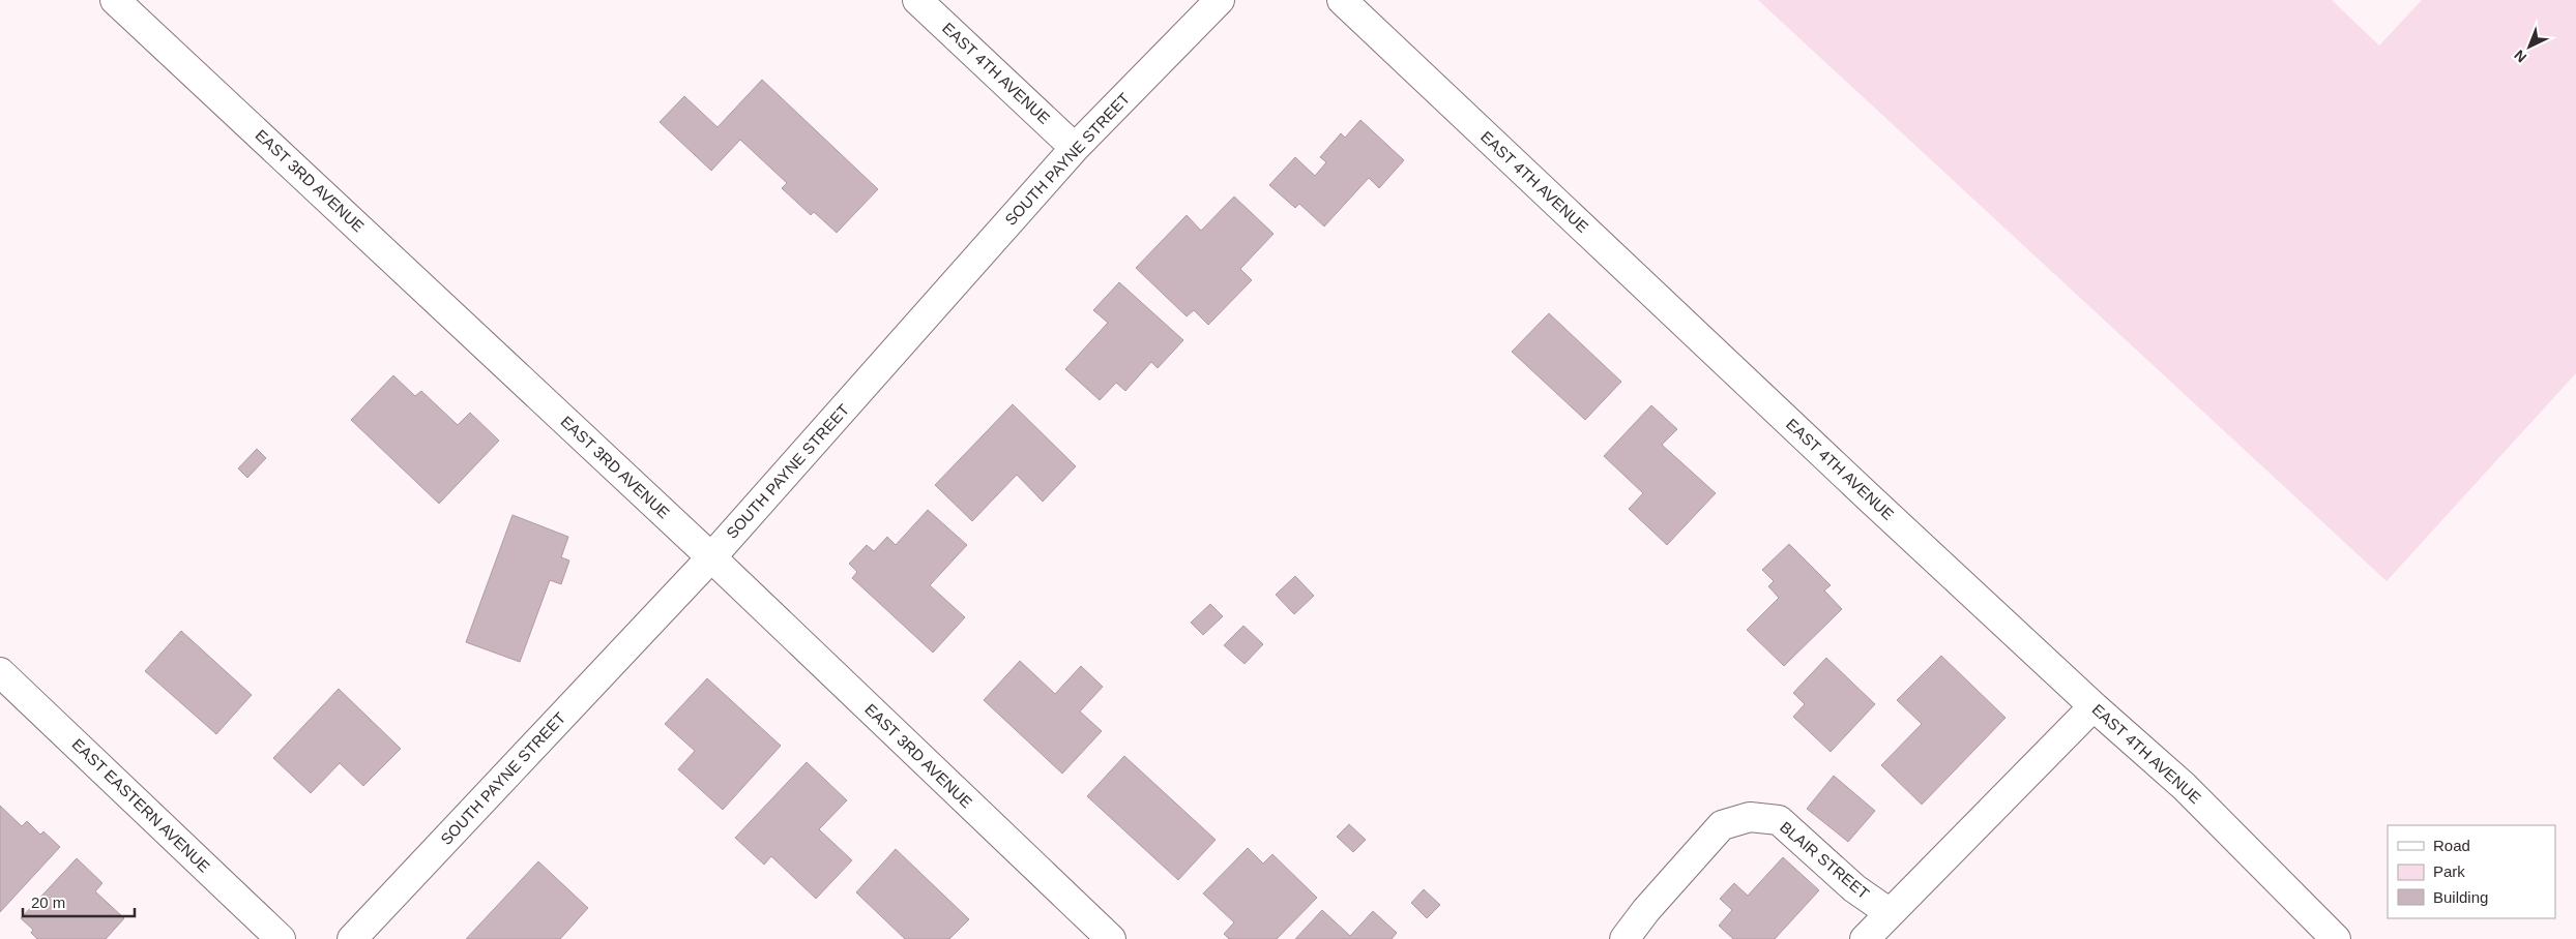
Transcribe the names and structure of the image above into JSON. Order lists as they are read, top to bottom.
{
  "streets": {
    "street": [
      "EAST 4TH AVENUE",
      "SOUTH PAYNE STREET",
      "EAST 3RD AVENUE",
      "EAST EASTERN AVENUE",
      "BLAIR STREET"
    ]
  },
  "crossings": [
    ["EAST 4TH AVENUE", "SOUTH PAYNE STREET"],
    ["SOUTH PAYNE STREET", "EAST 3RD AVENUE"]
  ],
  "legend": ["Road", "Park", "Building"],
  "scale_bar": "20 m",
  "north": "bottom left"
}
